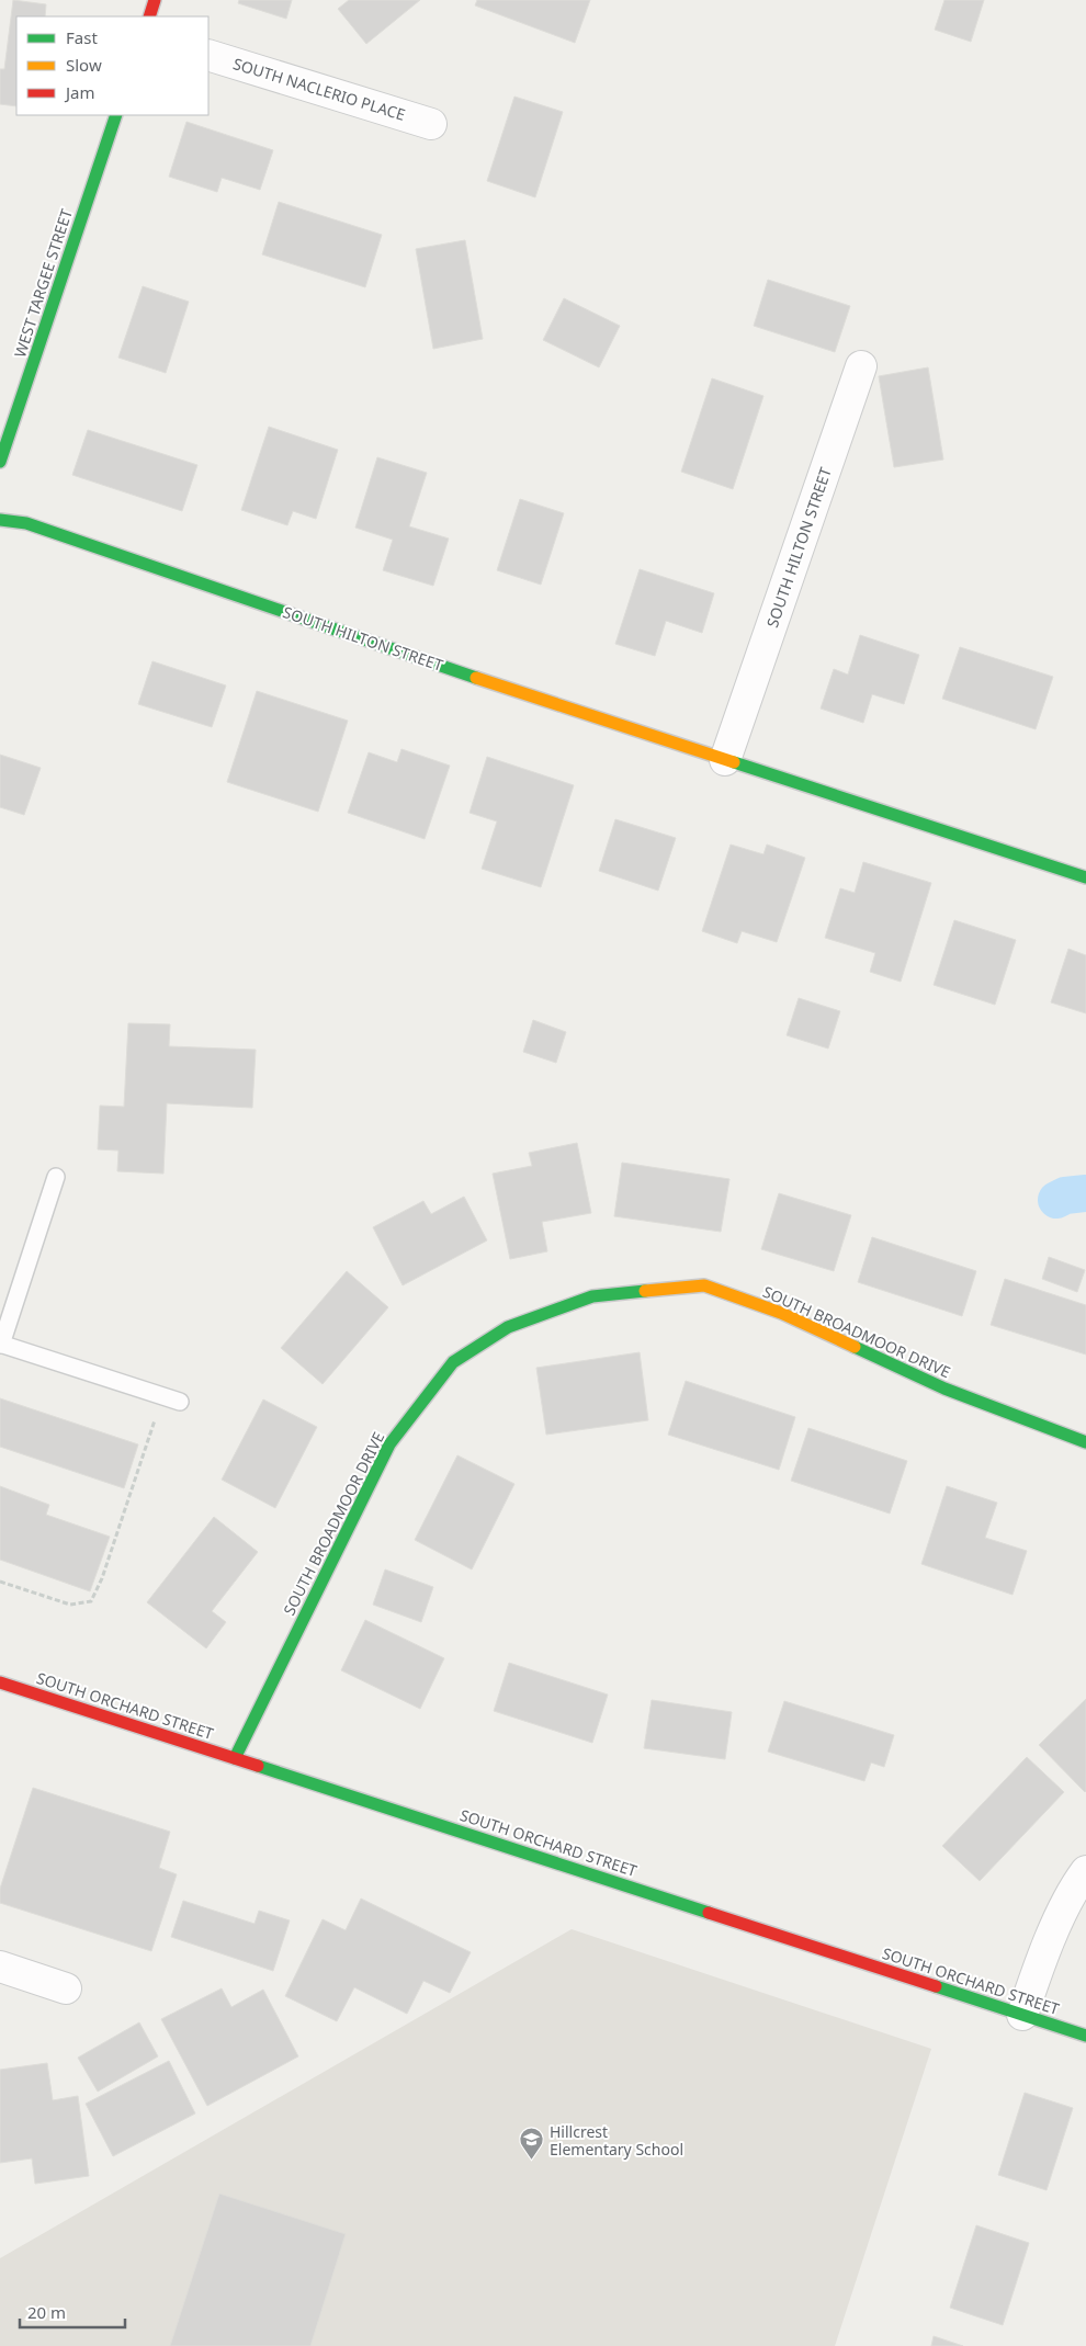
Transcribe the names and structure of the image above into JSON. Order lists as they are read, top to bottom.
{
  "streets": {
    "street": [
      "SOUTH NACLERIO PLACE",
      "WEST TARGEE STREET",
      "SOUTH HILTON STREET",
      "SOUTH BROADMOOR DRIVE",
      "SOUTH ORCHARD STREET"
    ]
  },
  "crossings": [
    ["SOUTH BROADMOOR DRIVE", "SOUTH ORCHARD STREET"]
  ],
  "places": {
    "school or university": ["Hillcrest Elementary School"]
  },
  "legend": ["Fast", "Slow", "Jam"],
  "scale_bar": "20 m"
}
